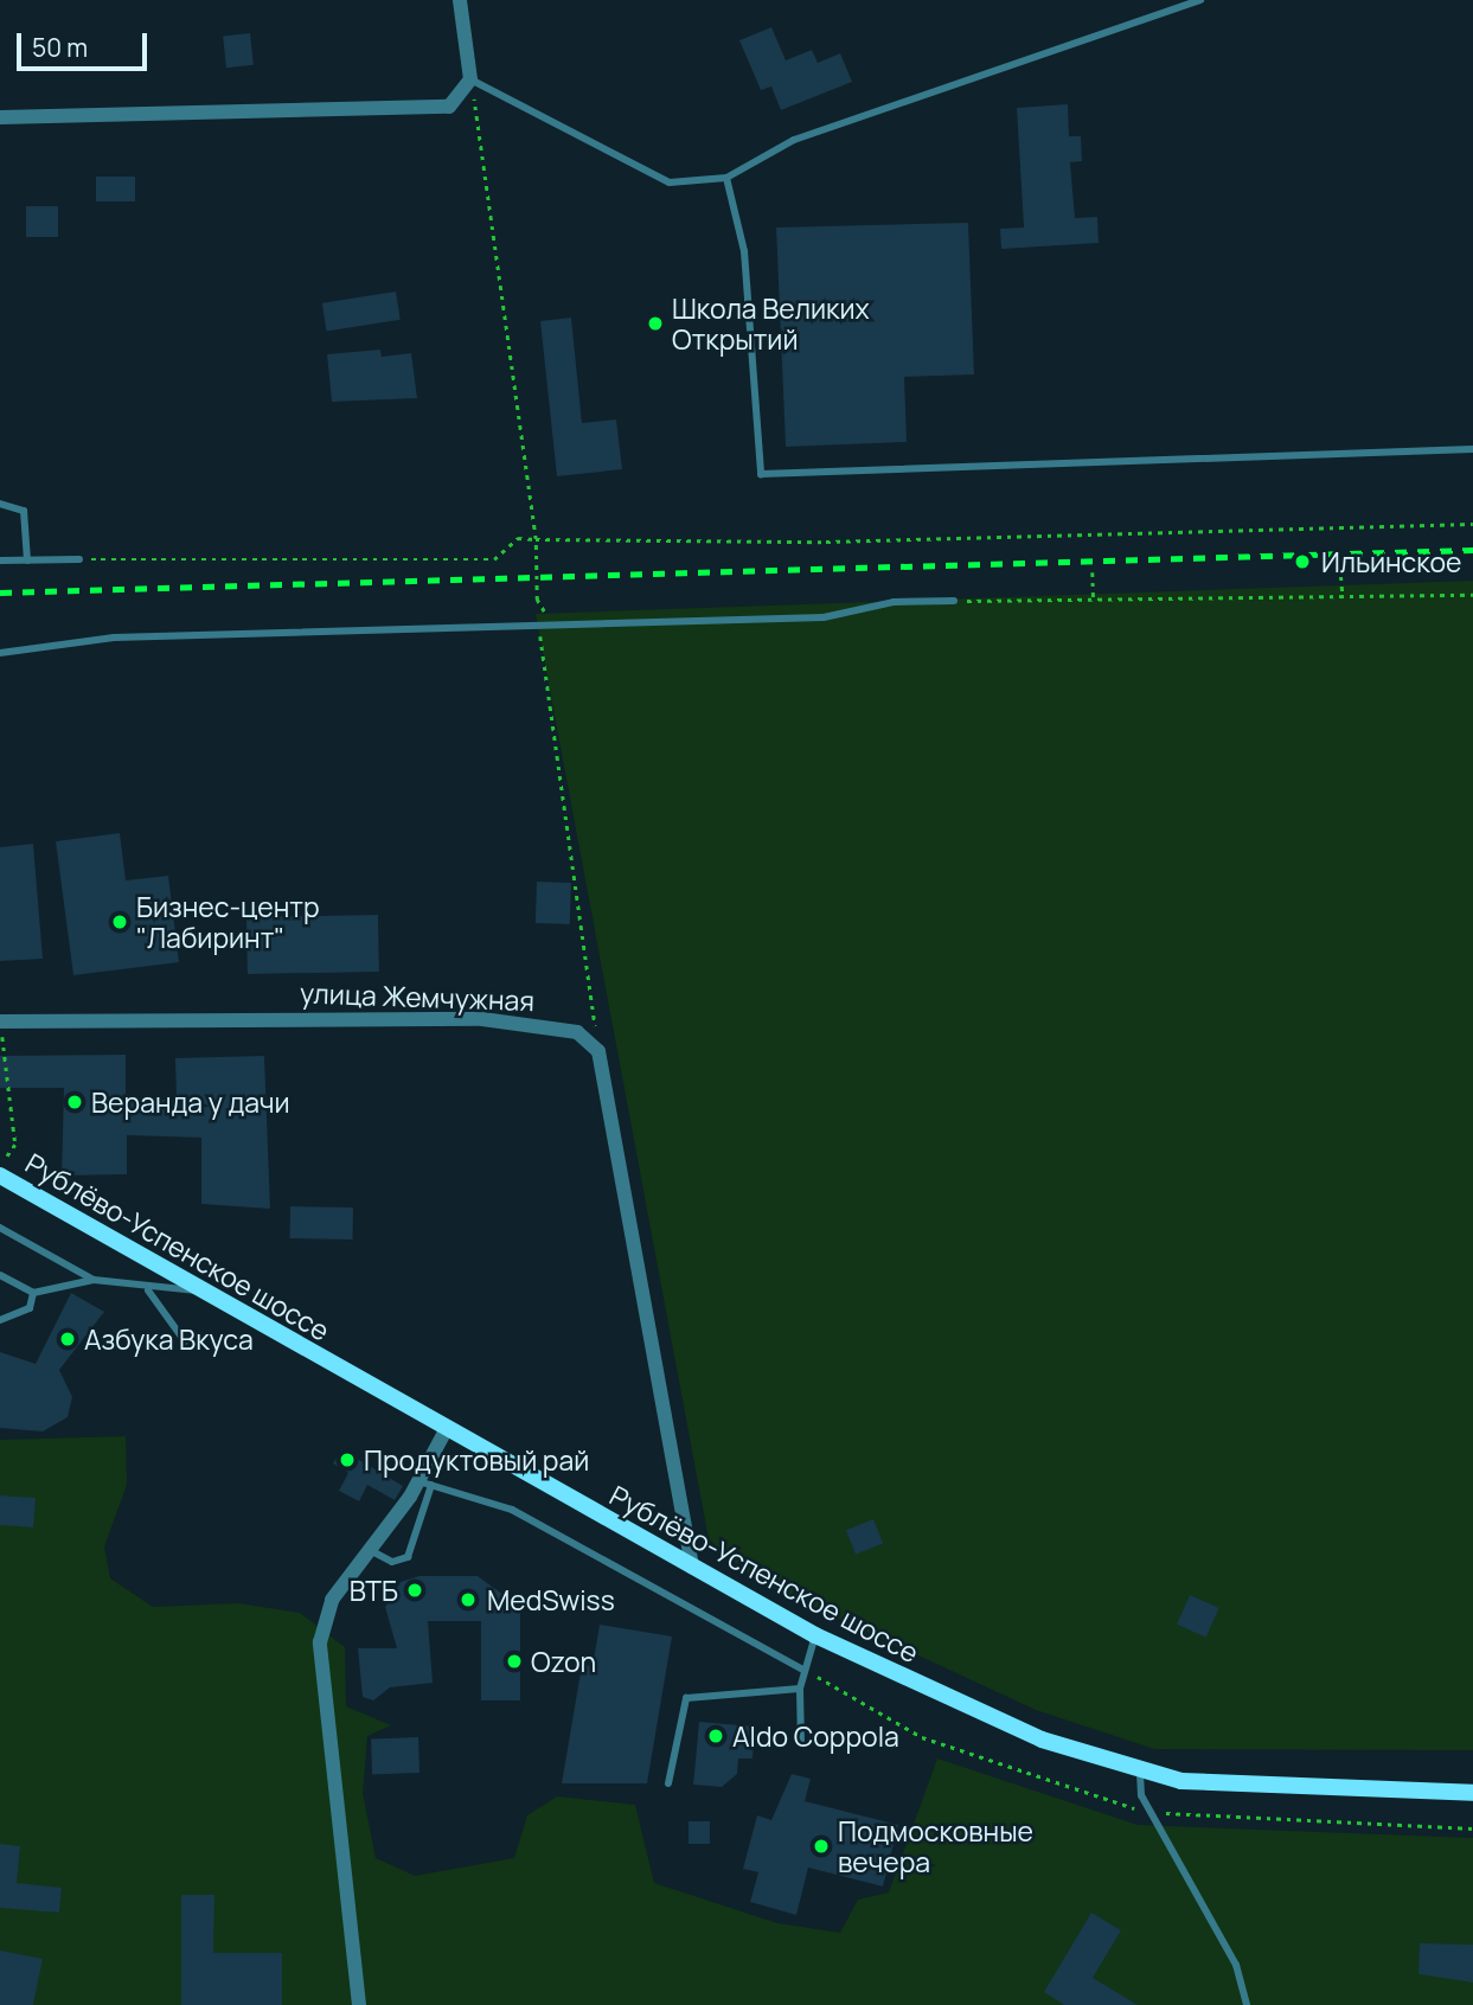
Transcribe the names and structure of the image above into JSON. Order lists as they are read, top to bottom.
{
  "streets": {
    "main road": ["Рублёво-Успенское шоссе"],
    "street": ["улица Жемчужная"]
  },
  "places": [
    "Школа Великих Открытий",
    "Ильинское",
    "Бизнес-центр \"Лабиринт\"",
    "Веранда у дачи",
    "Азбука Вкуса",
    "Продуктовый рай",
    "ВТБ",
    "MedSwiss",
    "Ozon",
    "Aldo Coppola",
    "Подмосковные вечера"
  ],
  "scale_bar": "50 m"
}
